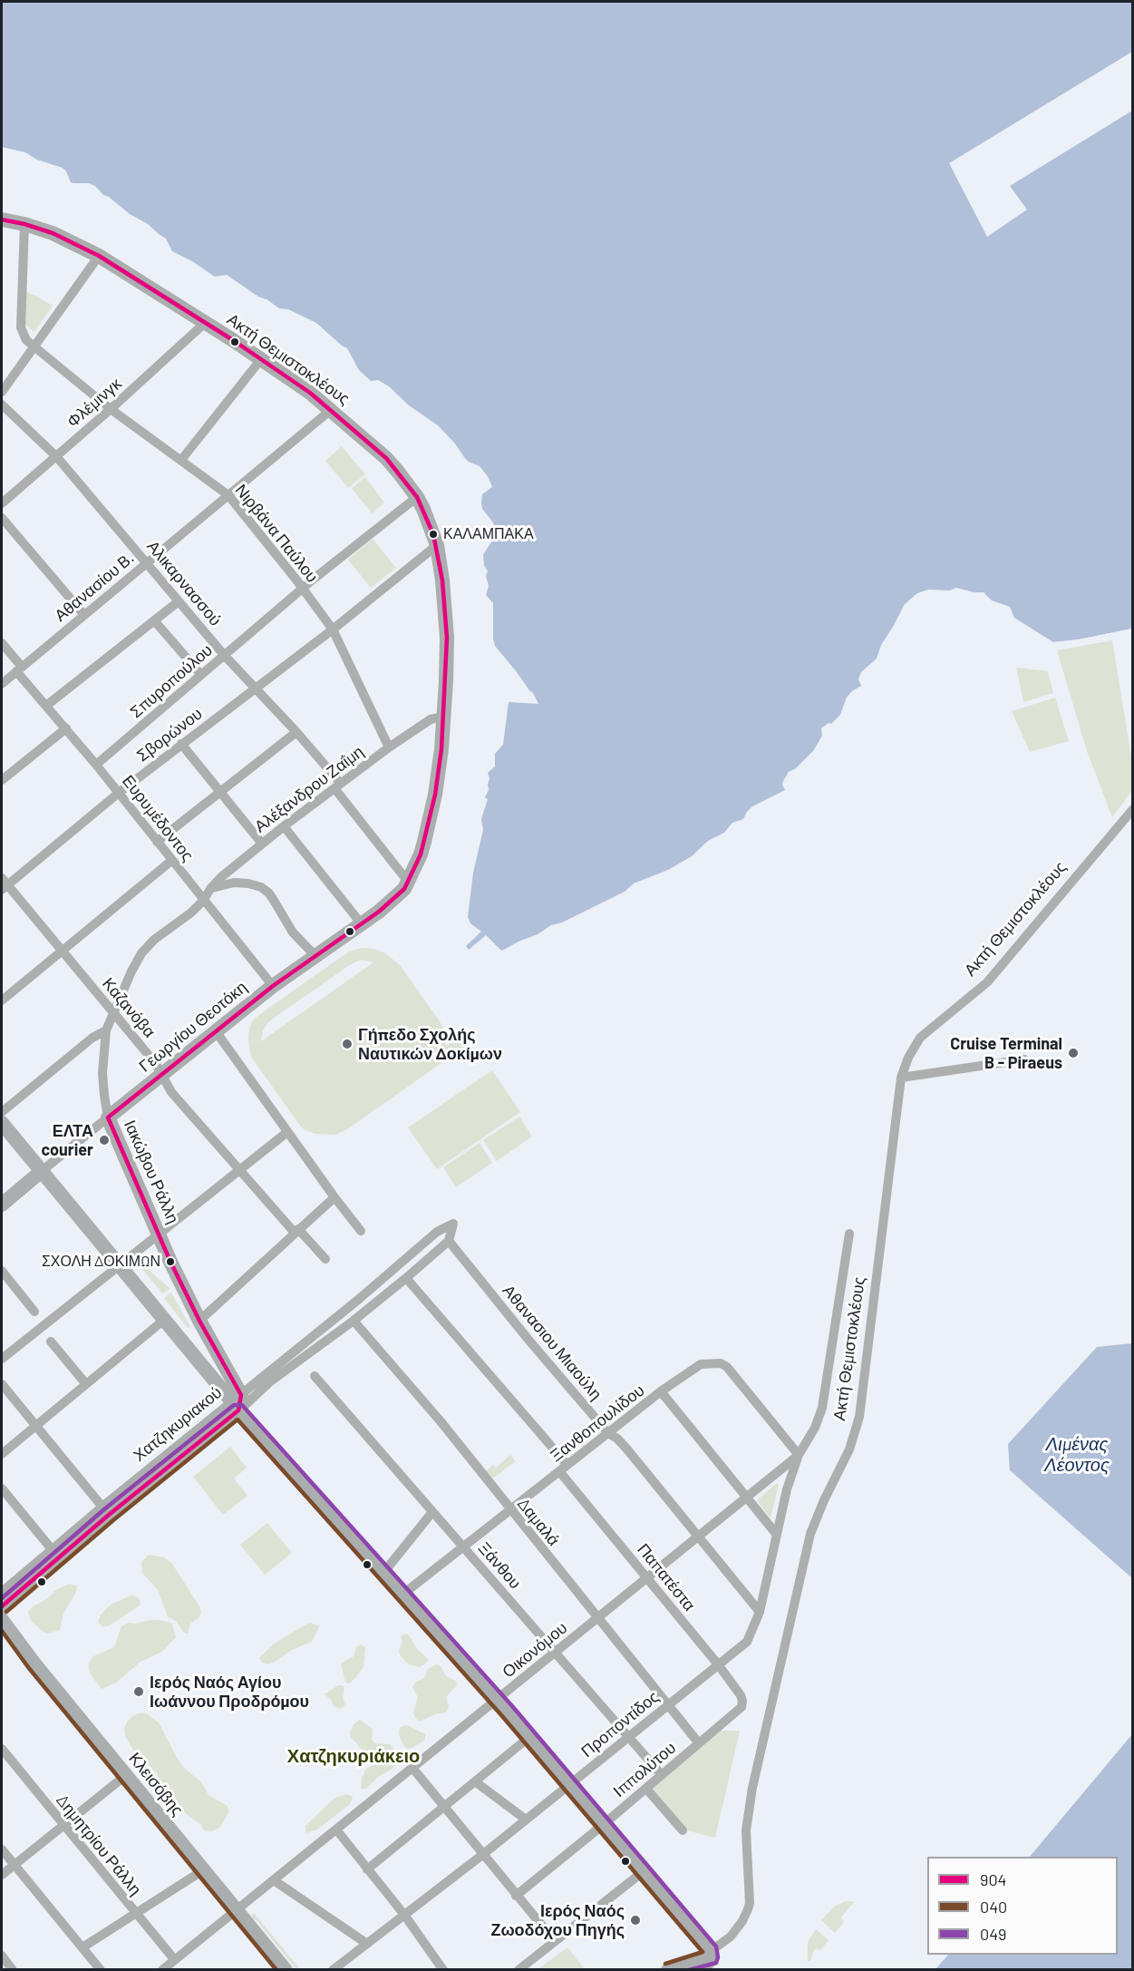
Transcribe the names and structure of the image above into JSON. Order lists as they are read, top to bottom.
{
  "streets": {
    "main road": [
      "Ακτή Θεμιστοκλέους",
      "Γεωργίου Θεοτόκη",
      "Ιακώβου Ράλλη",
      "Χατζηκυριακού",
      "Κλεισόβης"
    ],
    "street": [
      "Φλέμινγκ",
      "Νιρβάνα Παύλου",
      "Αλικαρνασσού",
      "Αθανασίου Β.",
      "Σπυροπούλου",
      "Σβορώνου",
      "Αλέξανδρου Ζαΐμη",
      "Ευρυμέδοντος",
      "Καζανόβα",
      "Αθανασιου Μιαούλη",
      "Ξανθοπουλίδου",
      "Δαμαλά",
      "Ξάνθου",
      "Παπατέστα",
      "Οικονόμου",
      "Προποντίδος",
      "Ιππολύτου",
      "Δημητρίου Ράλλη"
    ]
  },
  "crossings": [
    ["Ακτή Θεμιστοκλέους", "Φλέμινγκ"],
    ["Ακτή Θεμιστοκλέους", "Αλικαρνασσού"],
    ["Ακτή Θεμιστοκλέους", "Αθανασίου Β."],
    ["Ακτή Θεμιστοκλέους", "Σπυροπούλου"],
    ["Ακτή Θεμιστοκλέους", "Σβορώνου"],
    ["Ακτή Θεμιστοκλέους", "Αλέξανδρου Ζαΐμη"],
    ["Ακτή Θεμιστοκλέους", "Γεωργίου Θεοτόκη"],
    ["Φλέμινγκ", "Νιρβάνα Παύλου"],
    ["Φλέμινγκ", "Αλικαρνασσού"],
    ["Νιρβάνα Παύλου", "Αθανασίου Β."],
    ["Νιρβάνα Παύλου", "Σπυροπούλου"],
    ["Νιρβάνα Παύλου", "Σβορώνου"],
    ["Νιρβάνα Παύλου", "Αλέξανδρου Ζαΐμη"],
    ["Αλικαρνασσού", "Αθανασίου Β."],
    ["Αλικαρνασσού", "Σπυροπούλου"],
    ["Αλικαρνασσού", "Σβορώνου"],
    ["Αλικαρνασσού", "Αλέξανδρου Ζαΐμη"],
    ["Αλικαρνασσού", "Γεωργίου Θεοτόκη"],
    ["Αθανασίου Β.", "Ευρυμέδοντος"],
    ["Σπυροπούλου", "Ευρυμέδοντος"],
    ["Σβορώνου", "Ευρυμέδοντος"],
    ["Σβορώνου", "Καζανόβα"],
    ["Αλέξανδρου Ζαΐμη", "Ευρυμέδοντος"],
    ["Αλέξανδρου Ζαΐμη", "Ιακώβου Ράλλη"],
    ["Ευρυμέδοντος", "Γεωργίου Θεοτόκη"],
    ["Ευρυμέδοντος", "Ιακώβου Ράλλη"],
    ["Καζανόβα", "Γεωργίου Θεοτόκη"],
    ["Καζανόβα", "Ιακώβου Ράλλη"],
    ["Γεωργίου Θεοτόκη", "Ιακώβου Ράλλη"],
    ["Ιακώβου Ράλλη", "Χατζηκυριακού"],
    ["Αθανασιου Μιαούλη", "Ξανθοπουλίδου"],
    ["Αθανασιου Μιαούλη", "Χατζηκυριακού"],
    ["Αθανασιου Μιαούλη", "Οικονόμου"],
    ["Αθανασιου Μιαούλη", "Προποντίδος"],
    ["Ξανθοπουλίδου", "Δαμαλά"],
    ["Ξανθοπουλίδου", "Ξάνθου"],
    ["Ξανθοπουλίδου", "Παπατέστα"],
    ["Ξανθοπουλίδου", "Οικονόμου"],
    ["Ξανθοπουλίδου", "Προποντίδος"],
    ["Χατζηκυριακού", "Δαμαλά"],
    ["Χατζηκυριακού", "Παπατέστα"],
    ["Δαμαλά", "Οικονόμου"],
    ["Δαμαλά", "Προποντίδος"],
    ["Δαμαλά", "Ιππολύτου"],
    ["Ξάνθου", "Οικονόμου"],
    ["Ξάνθου", "Προποντίδος"],
    ["Ξάνθου", "Ιππολύτου"],
    ["Παπατέστα", "Οικονόμου"],
    ["Παπατέστα", "Προποντίδος"],
    ["Παπατέστα", "Ιππολύτου"],
    ["Οικονόμου", "Προποντίδος"],
    ["Οικονόμου", "Κλεισόβης"],
    ["Οικονόμου", "Δημητρίου Ράλλη"]
  ],
  "districts": ["Χατζηκυριάκειο"],
  "water": ["Λιμένας Λέοντος"],
  "places": [
    "ΚΑΛΑΜΠΑΚΑ",
    "Γήπεδο Σχολής Ναυτικών Δοκίμων",
    "Cruise Terminal B - Piraeus",
    "ΕΛΤΑ courier",
    "ΣΧΟΛΗ ΔΟΚΙΜΩΝ",
    "Ιερός Ναός Αγίου Ιωάννου Προδρόμου",
    "Ιερός Ναός Ζωοδόχου Πηγής"
  ],
  "lines": ["transit line 904", "transit line 049", "transit line 040"],
  "legend": ["904", "040", "049"]
}
